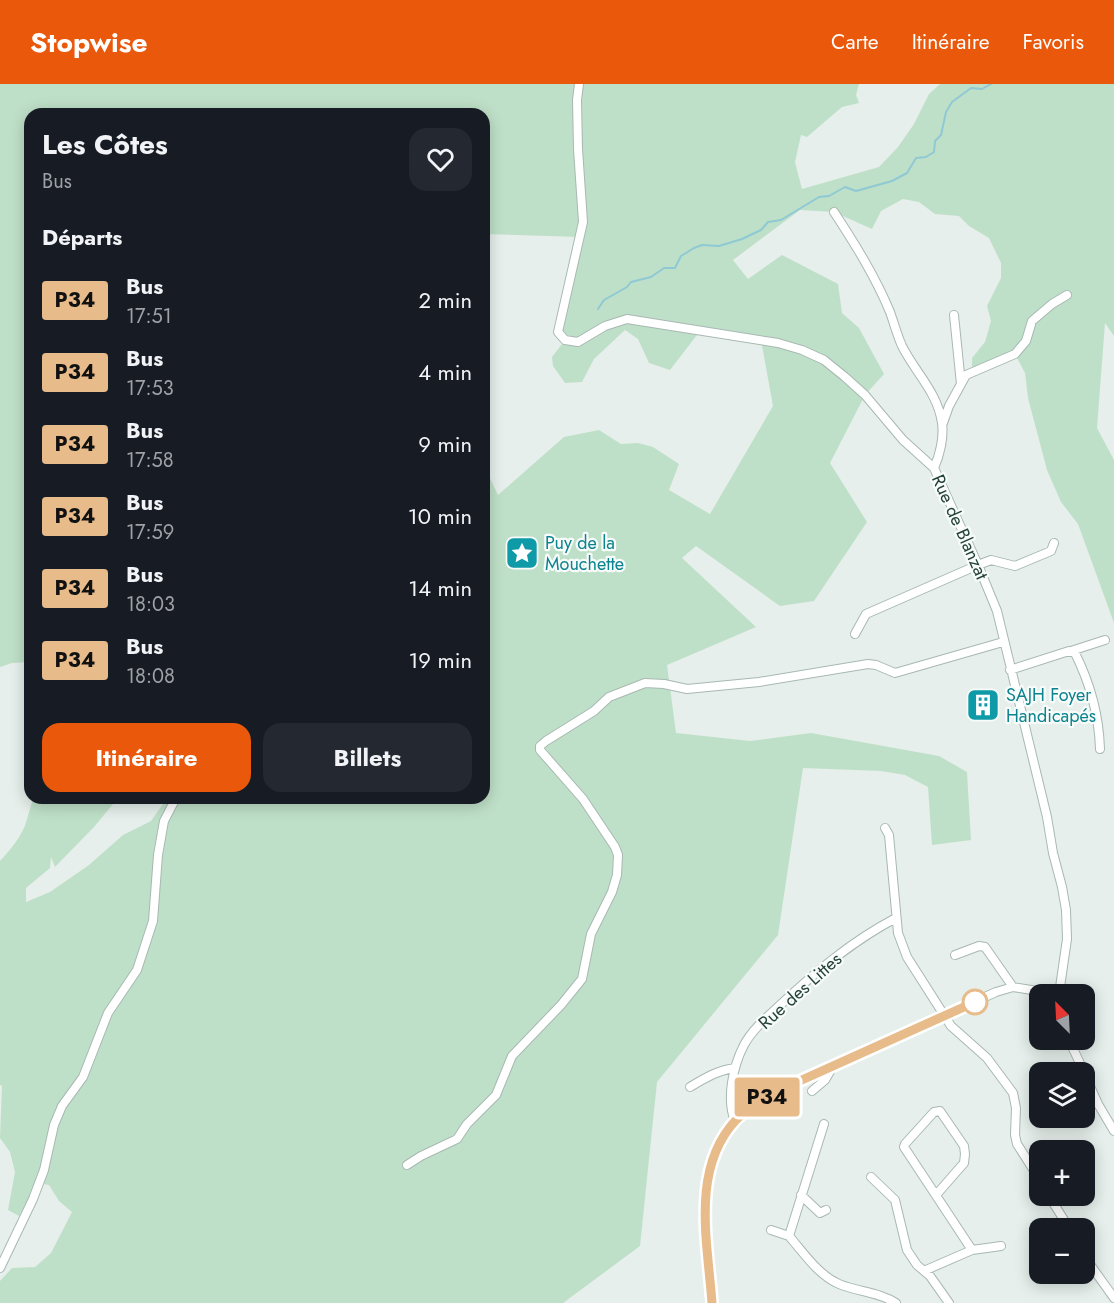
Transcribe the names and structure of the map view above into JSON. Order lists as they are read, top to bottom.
{
  "streets": {
    "street": ["Rue de Blanzat", "Rue des Littes"]
  },
  "places": {
    "place": ["Puy de la Mouchette"],
    "building": ["SAJH Foyer Handicapés"]
  },
  "lines": ["bus line P34"],
  "north": "top left",
  "page": {
    "header": "Stopwise",
    "nav": ["Carte", "Itinéraire", "Favoris"],
    "on_map": "P34",
    "heading": [
      ["Les Côtes", "Bus"],
      "Départs"
    ],
    "list": [
      {
        "mark": "P34",
        "name": "Bus",
        "note": "17:51",
        "value": "2 min"
      },
      {
        "mark": "P34",
        "name": "Bus",
        "note": "17:53",
        "value": "4 min"
      },
      {
        "mark": "P34",
        "name": "Bus",
        "note": "17:58",
        "value": "9 min"
      },
      {
        "mark": "P34",
        "name": "Bus",
        "note": "17:59",
        "value": "10 min"
      },
      {
        "mark": "P34",
        "name": "Bus",
        "note": "18:03",
        "value": "14 min"
      },
      {
        "mark": "P34",
        "name": "Bus",
        "note": "18:08",
        "value": "19 min"
      }
    ],
    "buttons": ["Itinéraire", "Billets"],
    "map_buttons": ["+", "−"]
  }
}
